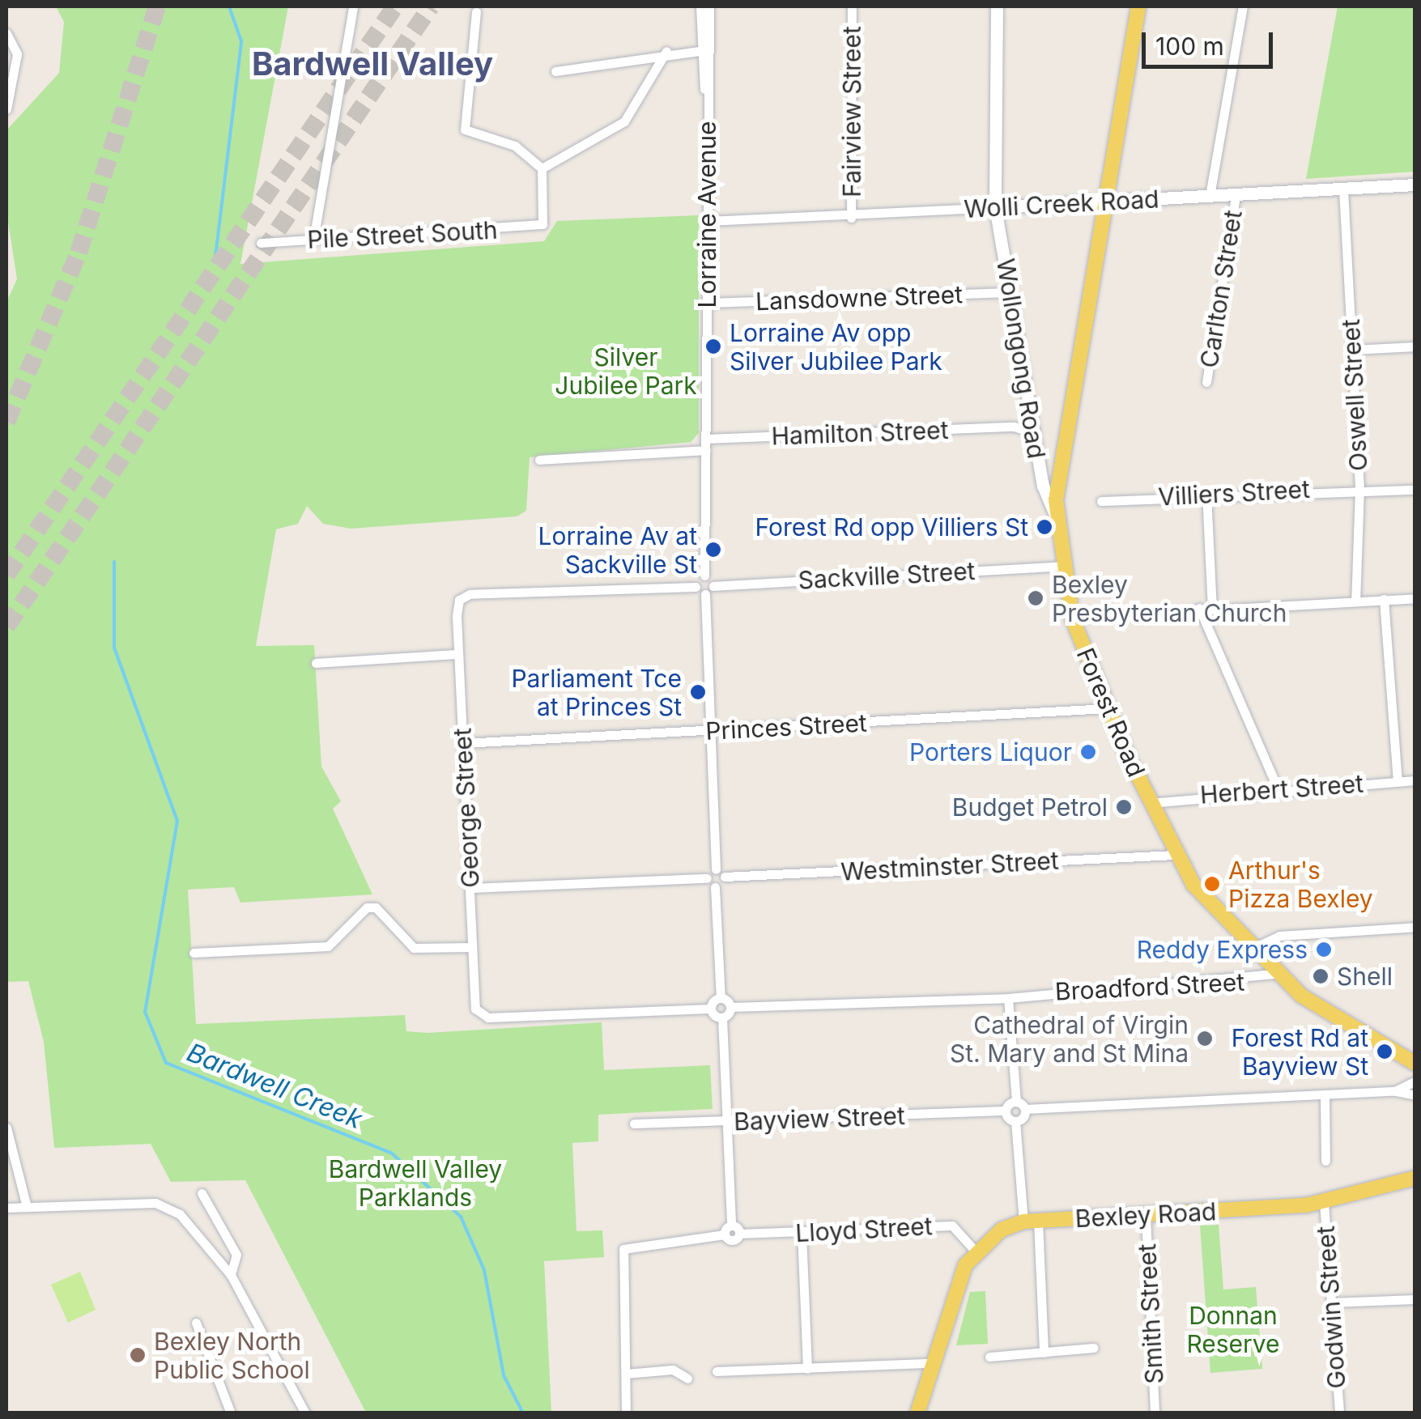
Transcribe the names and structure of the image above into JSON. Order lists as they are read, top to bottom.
{
  "streets": {
    "main road": ["Forest Road", "Bexley Road"],
    "street": [
      "Fairview Street",
      "Wolli Creek Road",
      "Lorraine Avenue",
      "Pile Street South",
      "Carlton Street",
      "Lansdowne Street",
      "Wollongong Road",
      "Oswell Street",
      "Hamilton Street",
      "Villiers Street",
      "Sackville Street",
      "Princes Street",
      "Herbert Street",
      "George Street",
      "Westminster Street",
      "Broadford Street",
      "Bayview Street",
      "Lloyd Street",
      "Godwin Street",
      "Smith Street"
    ]
  },
  "crossings": [
    ["Fairview Street", "Wolli Creek Road"],
    ["Wolli Creek Road", "Lorraine Avenue"],
    ["Wolli Creek Road", "Carlton Street"],
    ["Wolli Creek Road", "Wollongong Road"],
    ["Wolli Creek Road", "Oswell Street"],
    ["Wolli Creek Road", "Forest Road"],
    ["Lorraine Avenue", "Lansdowne Street"],
    ["Lorraine Avenue", "Hamilton Street"],
    ["Lansdowne Street", "Wollongong Road"],
    ["Wollongong Road", "Hamilton Street"],
    ["Wollongong Road", "Forest Road"],
    ["Oswell Street", "Villiers Street"],
    ["Sackville Street", "Forest Road"],
    ["Forest Road", "Princes Street"],
    ["Forest Road", "Herbert Street"],
    ["Forest Road", "Westminster Street"],
    ["Forest Road", "Broadford Street"],
    ["Princes Street", "George Street"],
    ["Bexley Road", "Lloyd Street"],
    ["Bexley Road", "Godwin Street"],
    ["Bexley Road", "Smith Street"]
  ],
  "districts": ["Bardwell Valley"],
  "water": ["Bardwell Creek"],
  "parks": ["Silver Jubilee Park", "Bardwell Valley Parklands", "Donnan Reserve"],
  "places": [
    "Lorraine Av opp Silver Jubilee Park",
    "Forest Rd opp Villiers St",
    "Lorraine Av at Sackville St",
    "Bexley Presbyterian Church",
    "Parliament Tce at Princes St",
    "Porters Liquor",
    "Budget Petrol",
    "Arthur's Pizza Bexley",
    "Reddy Express",
    "Shell",
    "Cathedral of Virgin St. Mary and St Mina",
    "Forest Rd at Bayview St",
    "Bexley North Public School"
  ],
  "scale_bar": "100 m"
}
